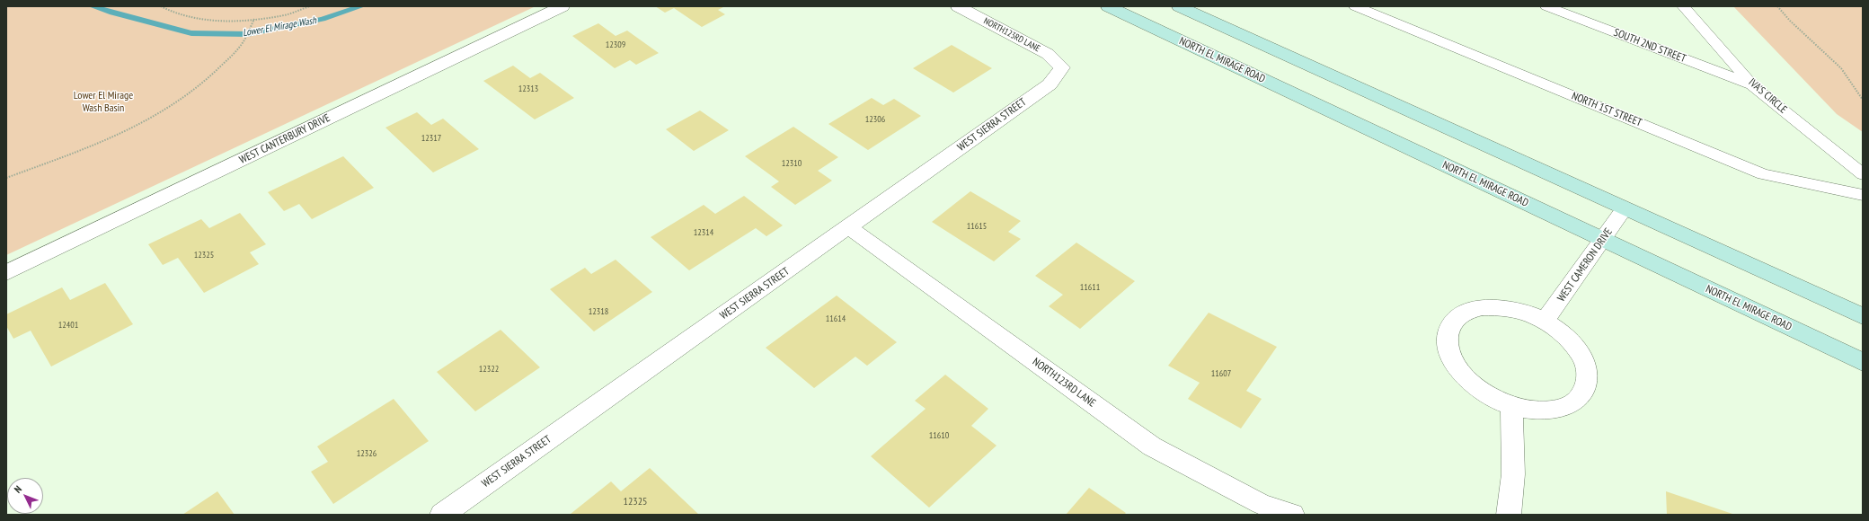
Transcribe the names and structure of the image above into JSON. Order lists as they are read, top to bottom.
{
  "streets": {
    "main road": ["NORTH EL MIRAGE ROAD"],
    "street": [
      "NORTH123RD LANE",
      "WEST SIERRA STREET",
      "WEST CANTERBURY DRIVE",
      "WEST CAMERON DRIVE"
    ],
    "lane": ["SOUTH 2ND STREET", "IVA'S CIRCLE", "NORTH 1ST STREET"]
  },
  "crossings": [
    ["NORTH123RD LANE", "WEST SIERRA STREET"],
    ["SOUTH 2ND STREET", "IVA'S CIRCLE"],
    ["NORTH EL MIRAGE ROAD", "WEST CAMERON DRIVE"]
  ],
  "water": ["Lower El Mirage Wash"],
  "parks": ["Lower El Mirage Wash Basin"],
  "house_numbers": [
    "12309",
    "12313",
    "12306",
    "12317",
    "12310",
    "11615",
    "12314",
    "12325",
    "11611",
    "12318",
    "11614",
    "12401",
    "12322",
    "11607",
    "11610",
    "12326",
    "12325"
  ],
  "north": "top left"
}
